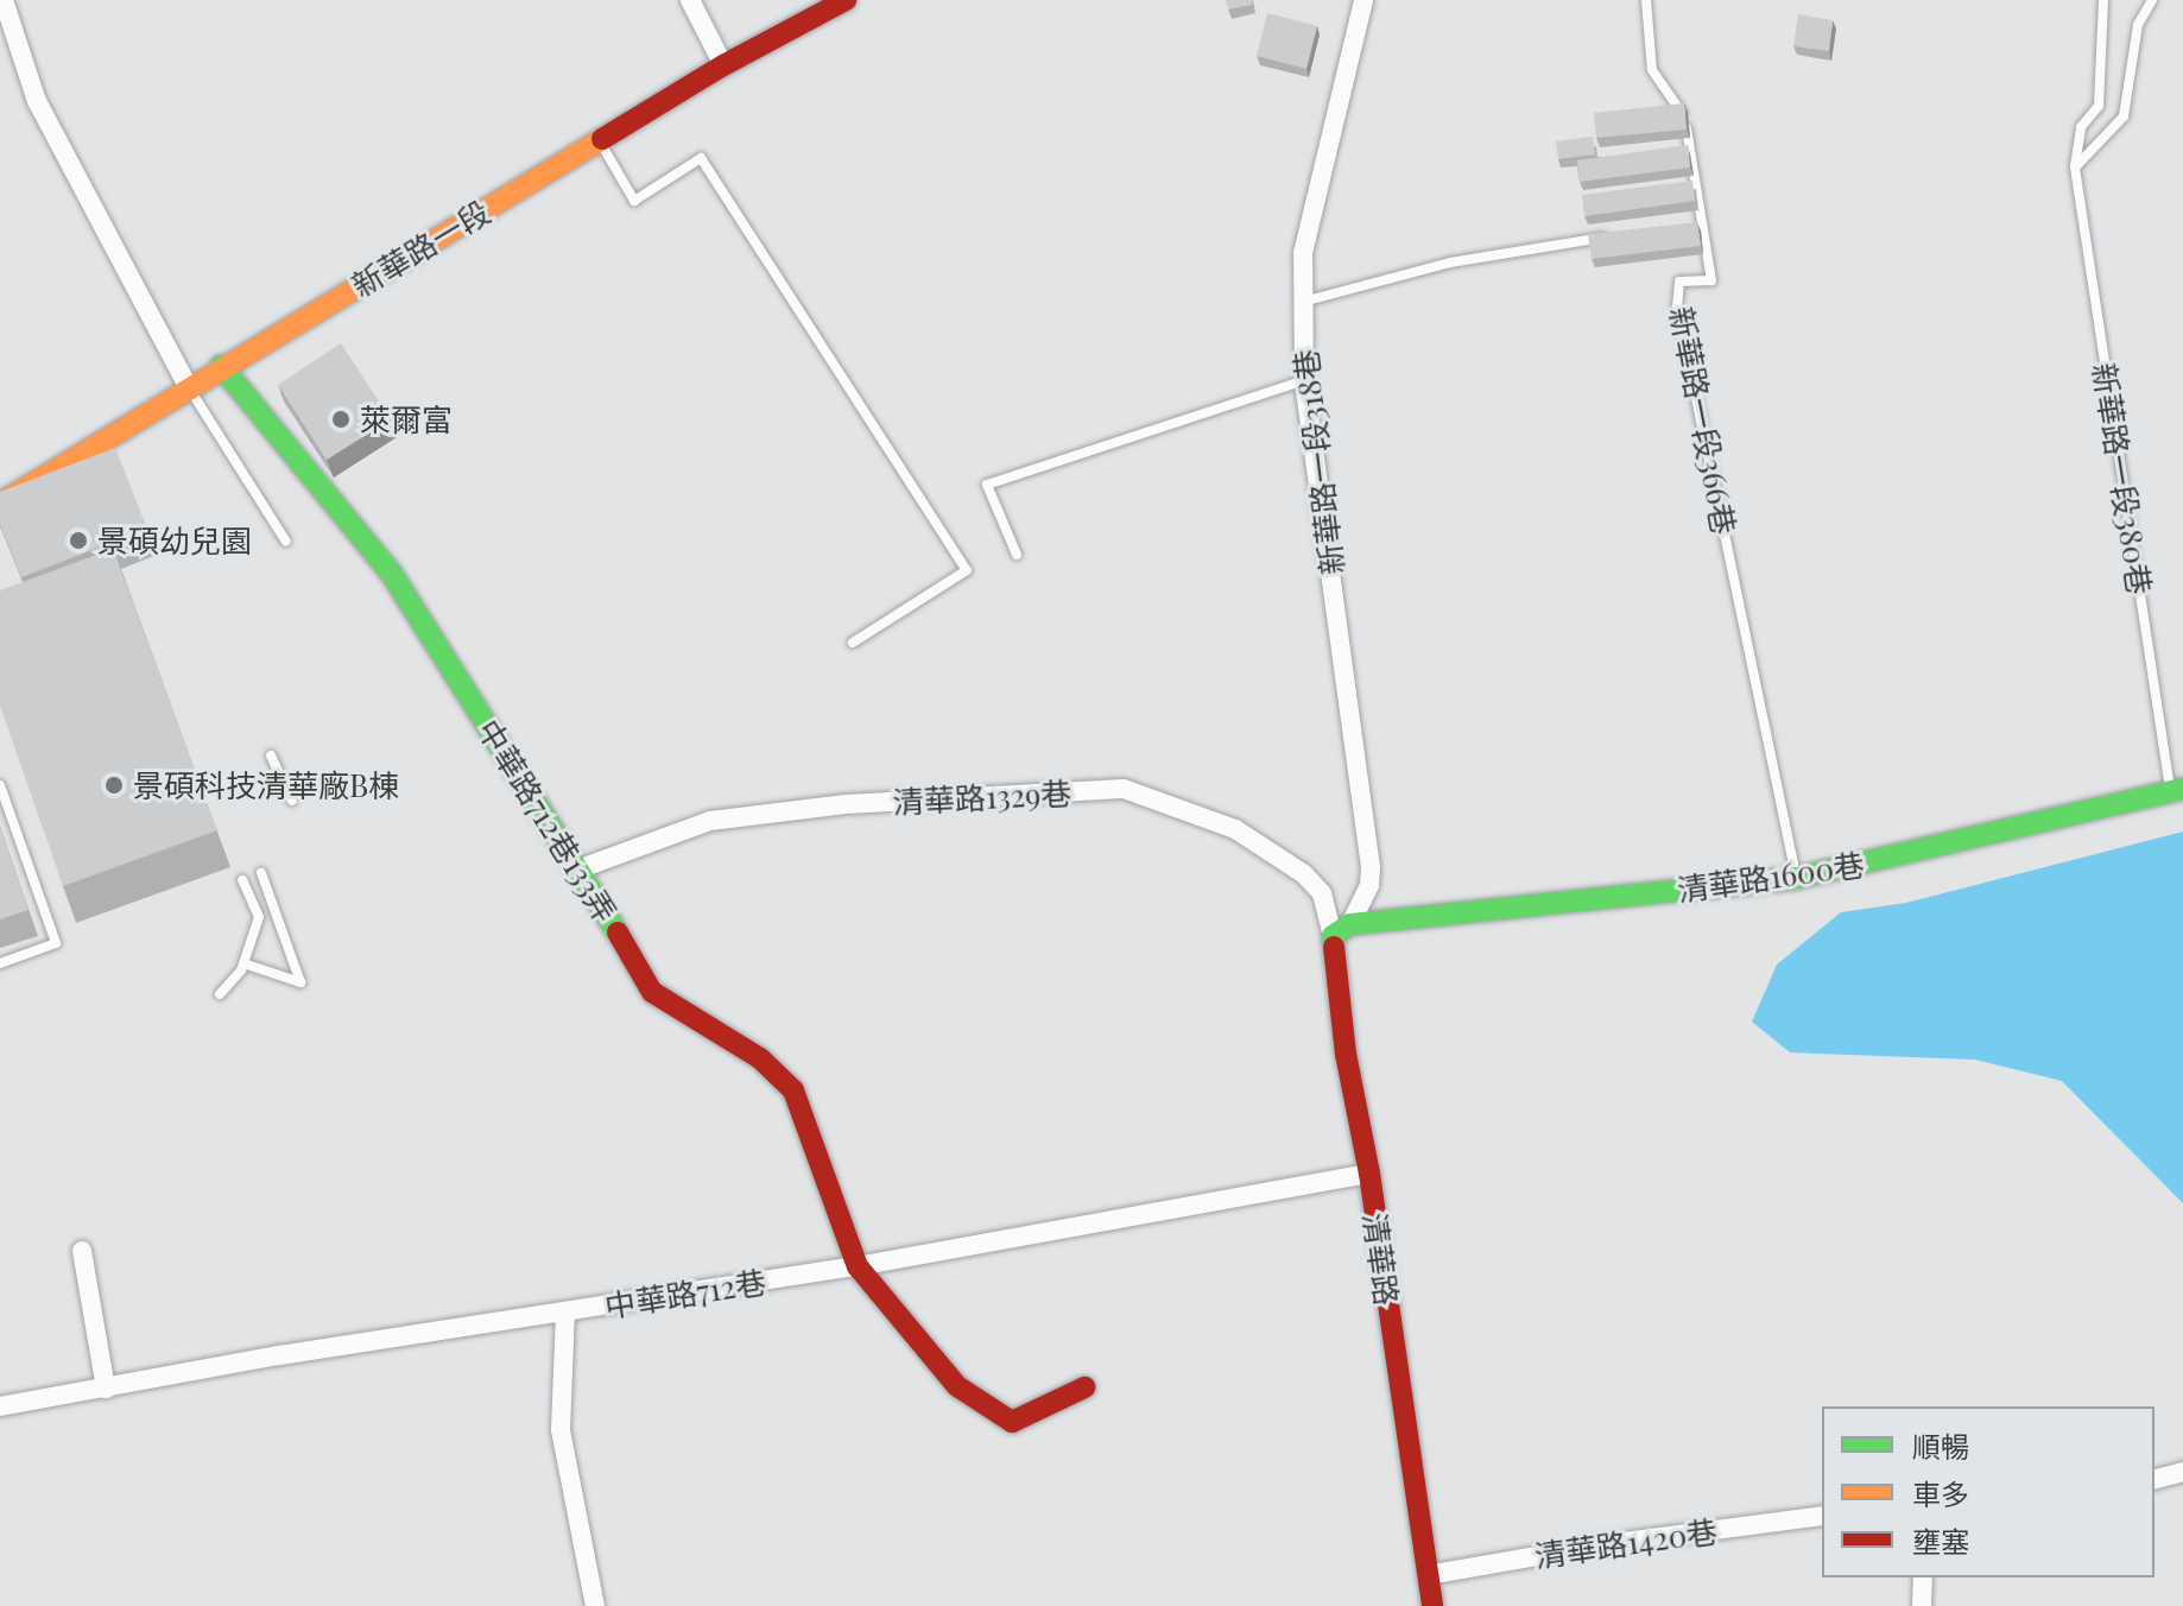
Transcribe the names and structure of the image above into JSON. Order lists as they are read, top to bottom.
{
  "streets": {
    "street": [
      "新華路一段",
      "新華路一段318巷",
      "清華路1329巷",
      "中華路712巷133弄",
      "清華路1600巷",
      "清華路",
      "中華路712巷",
      "清華路1420巷"
    ],
    "lane": ["新華路一段366巷", "新華路一段380巷"]
  },
  "crossings": [
    ["新華路一段", "中華路712巷133弄"],
    ["新華路一段366巷", "清華路1600巷"],
    ["新華路一段318巷", "清華路1329巷"],
    ["新華路一段318巷", "清華路1600巷"],
    ["新華路一段318巷", "清華路"],
    ["新華路一段380巷", "清華路1600巷"],
    ["清華路1329巷", "中華路712巷133弄"],
    ["清華路1329巷", "清華路1600巷"],
    ["清華路1329巷", "清華路"],
    ["中華路712巷133弄", "中華路712巷"],
    ["清華路1600巷", "清華路"],
    ["清華路", "中華路712巷"],
    ["清華路", "清華路1420巷"]
  ],
  "places": ["萊爾富", "景碩幼兒園", "景碩科技清華廠B棟"],
  "legend": ["順暢", "車多", "壅塞"]
}
